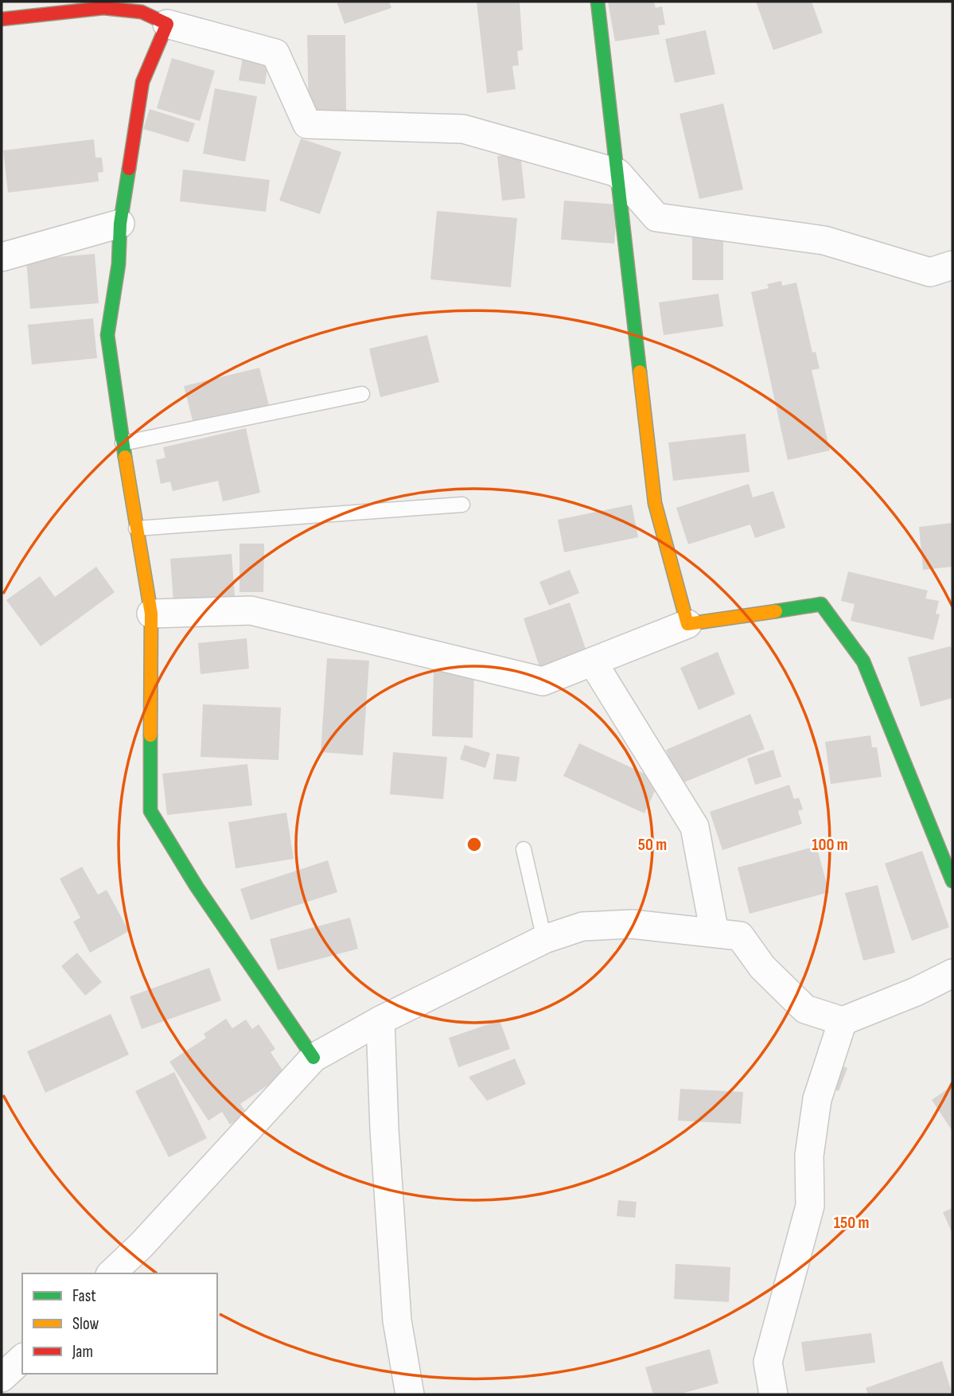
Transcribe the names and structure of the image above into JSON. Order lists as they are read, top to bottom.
{
  "legend": ["Fast", "Slow", "Jam"],
  "rings": ["50 m", "100 m", "150 m"]
}
